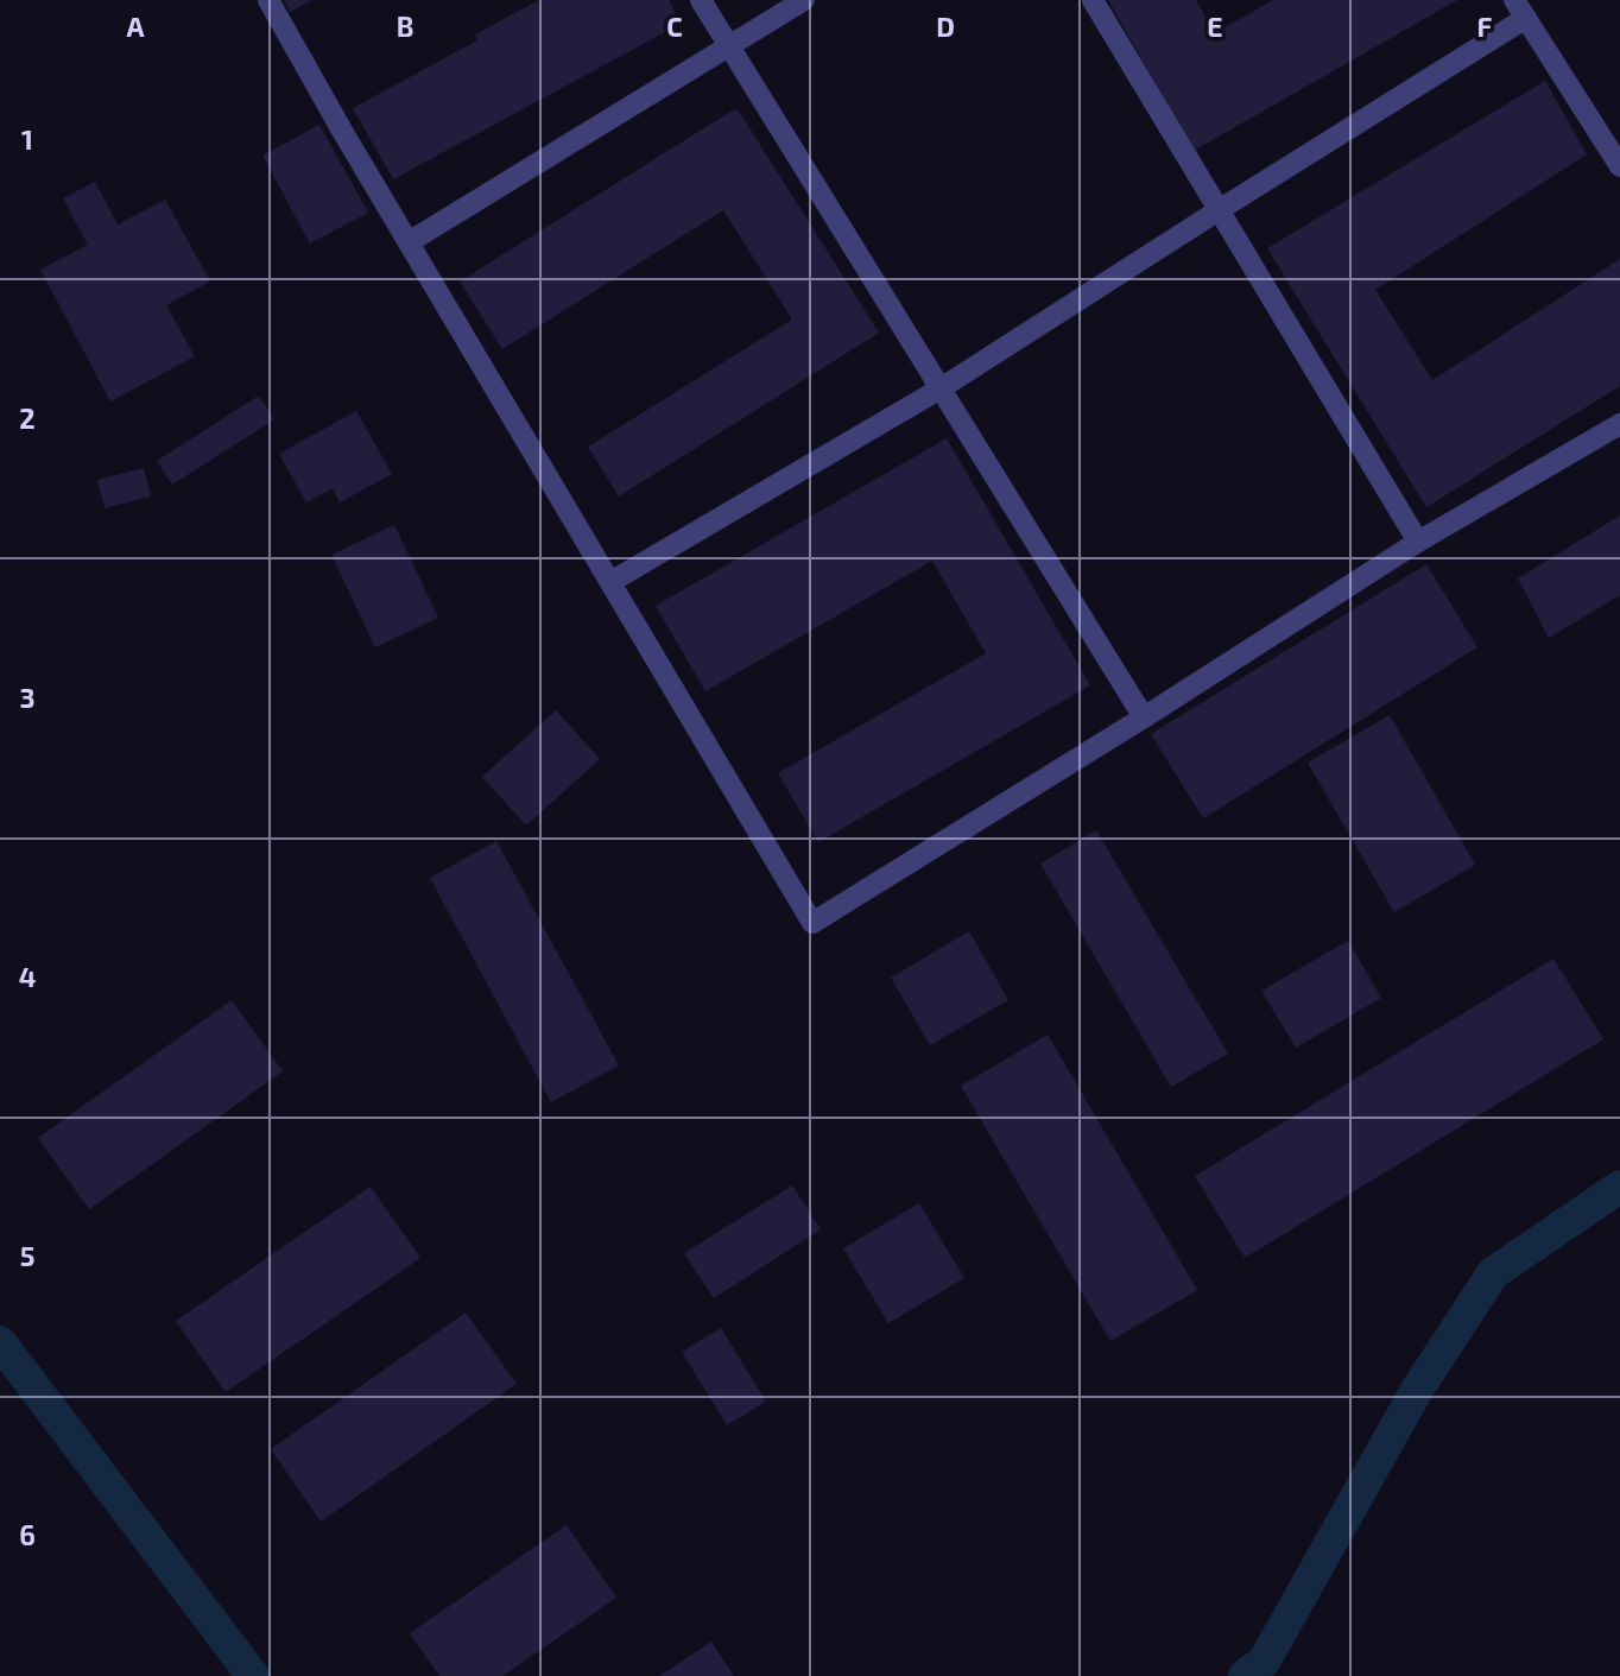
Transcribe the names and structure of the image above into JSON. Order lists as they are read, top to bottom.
{
  "grid": {
    "columns": [
      "A",
      "B",
      "C",
      "D",
      "E",
      "F"
    ],
    "rows": [
      "1",
      "2",
      "3",
      "4",
      "5",
      "6"
    ]
  }
}
